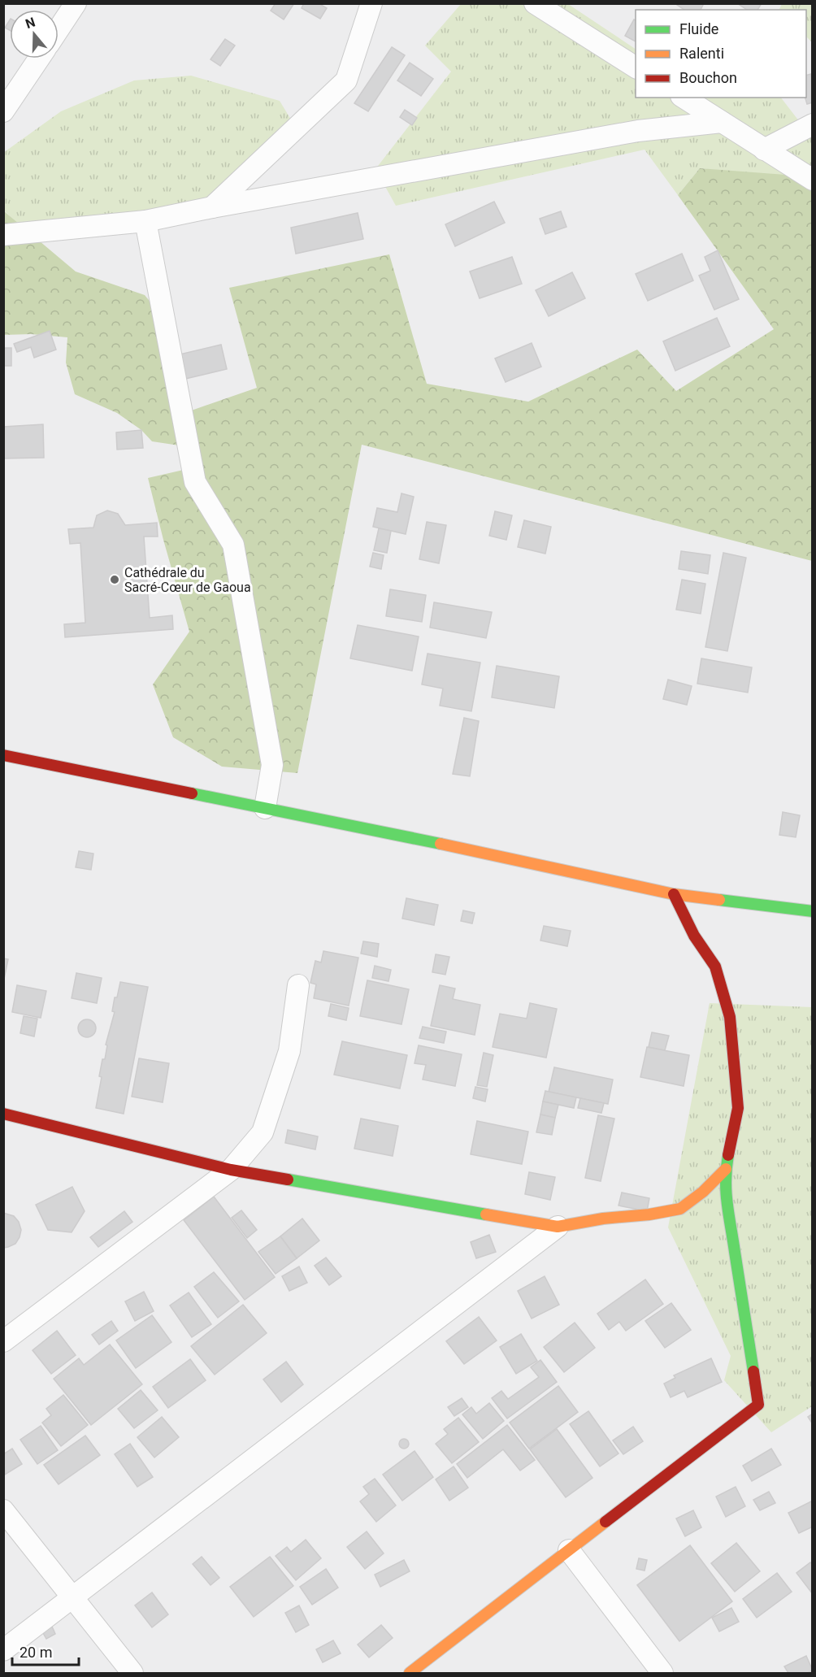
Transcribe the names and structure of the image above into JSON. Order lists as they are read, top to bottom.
{
  "places": ["Cathédrale du Sacré-Cœur de Gaoua"],
  "legend": ["Fluide", "Ralenti", "Bouchon"],
  "scale_bar": "20 m",
  "north": "top"
}
